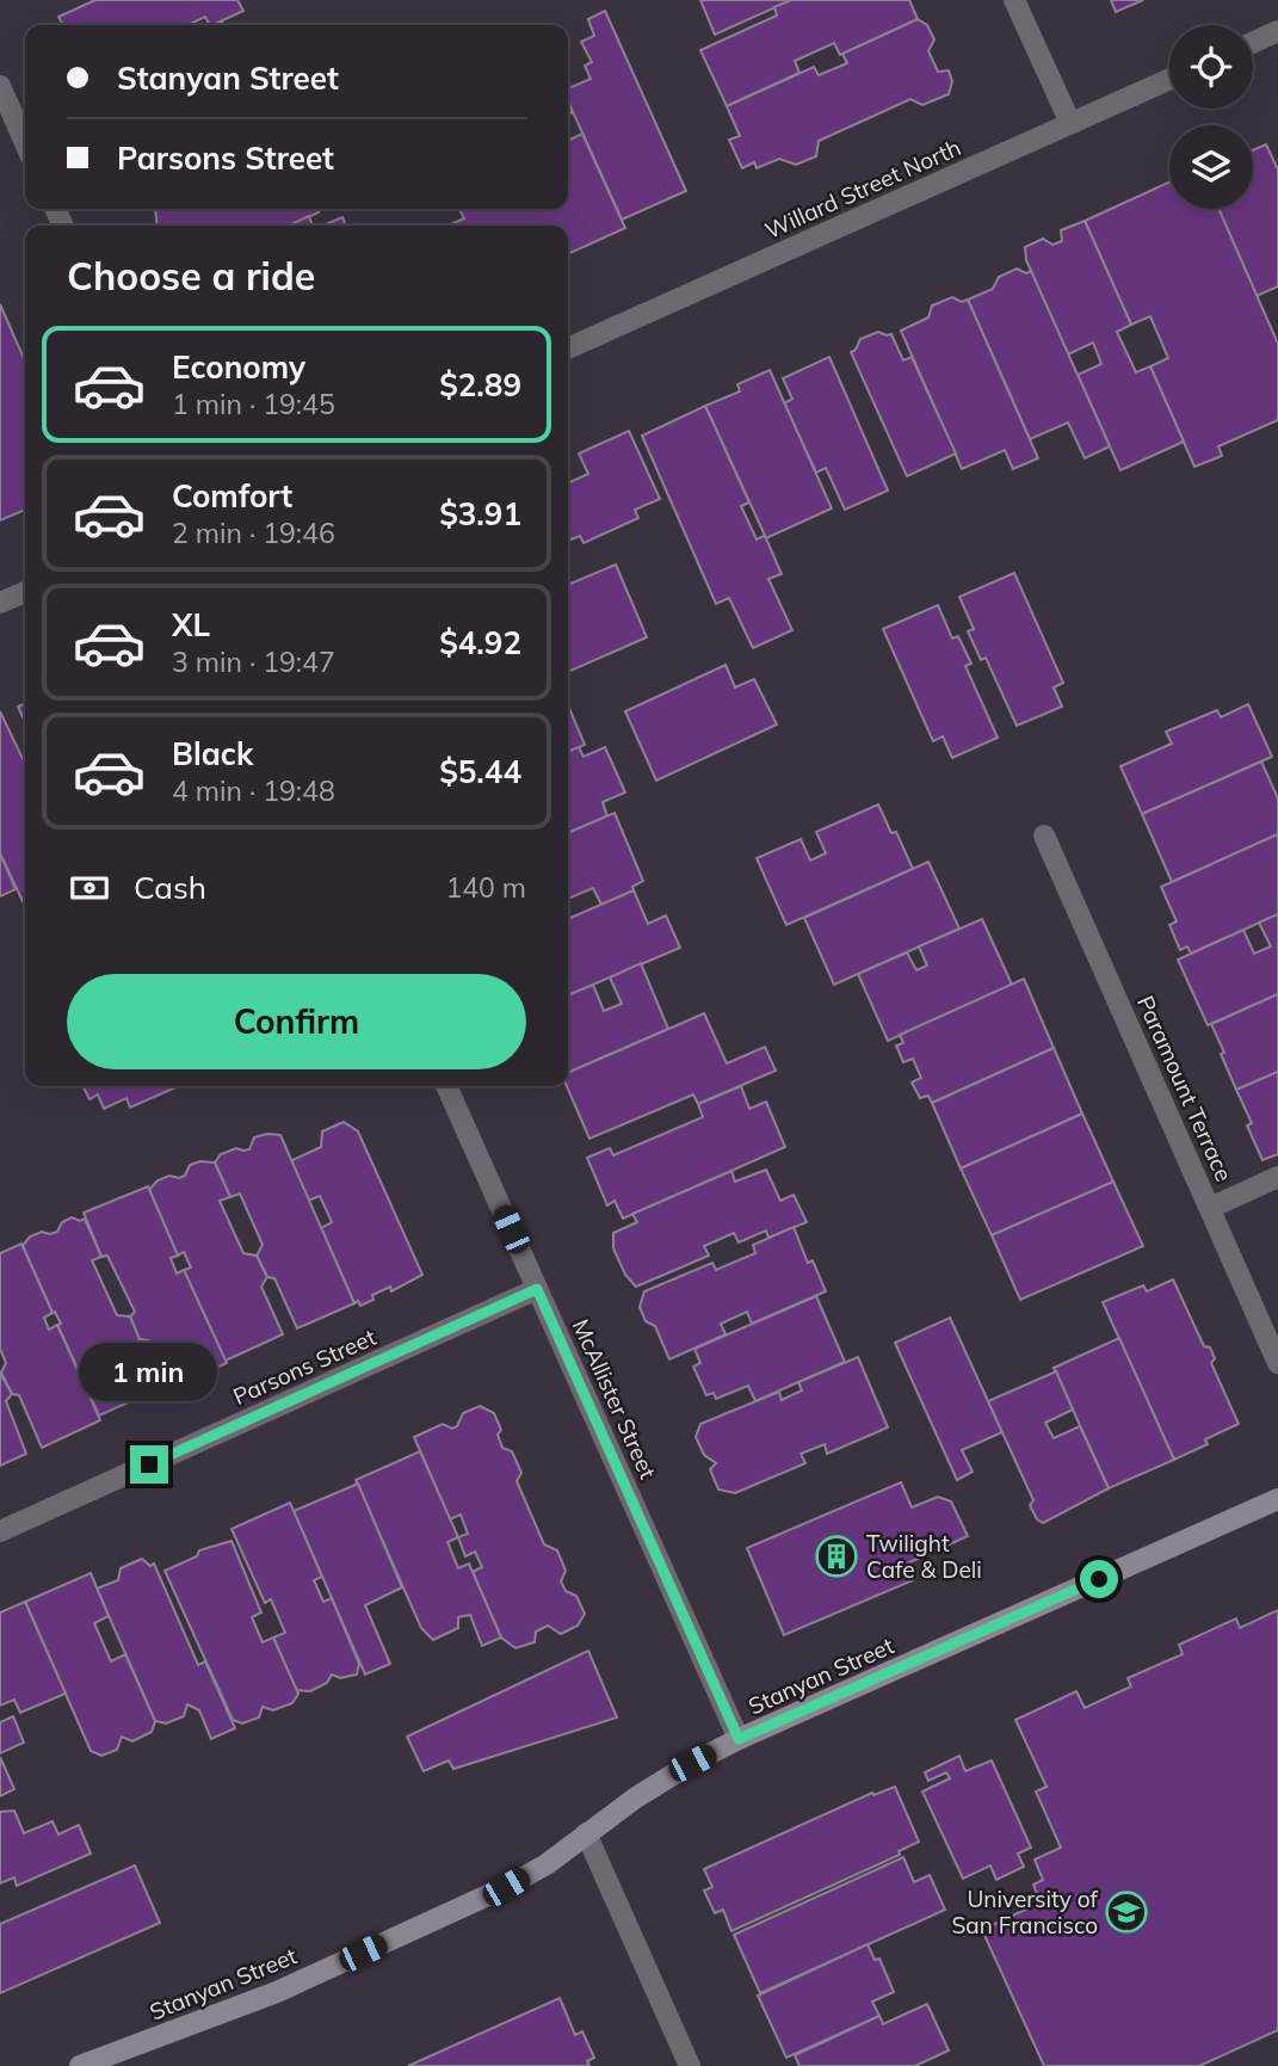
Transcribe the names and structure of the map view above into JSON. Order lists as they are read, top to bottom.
{
  "streets": {
    "main road": ["Stanyan Street"],
    "street": [
      "Willard Street North",
      "Paramount Terrace",
      "Parsons Street",
      "McAllister Street"
    ]
  },
  "crossings": [
    ["Parsons Street", "McAllister Street"],
    ["McAllister Street", "Stanyan Street"]
  ],
  "places": {
    "building": ["Twilight Cafe & Deli"],
    "school or university": ["University of San Francisco"]
  },
  "page": {
    "banner": ["Stanyan Street", "Parsons Street"],
    "heading": "Choose a ride",
    "list": [
      {
        "name": "Economy",
        "note": "1 min · 19:45",
        "value": "$2.89"
      },
      {
        "name": "Comfort",
        "note": "2 min · 19:46",
        "value": "$3.91"
      },
      {
        "name": "XL",
        "note": "3 min · 19:47",
        "value": "$4.92"
      },
      {
        "name": "Black",
        "note": "4 min · 19:48",
        "value": "$5.44"
      }
    ],
    "pay": ["Cash", "140 m"],
    "buttons": "Confirm",
    "bubble": "1 min"
  }
}
